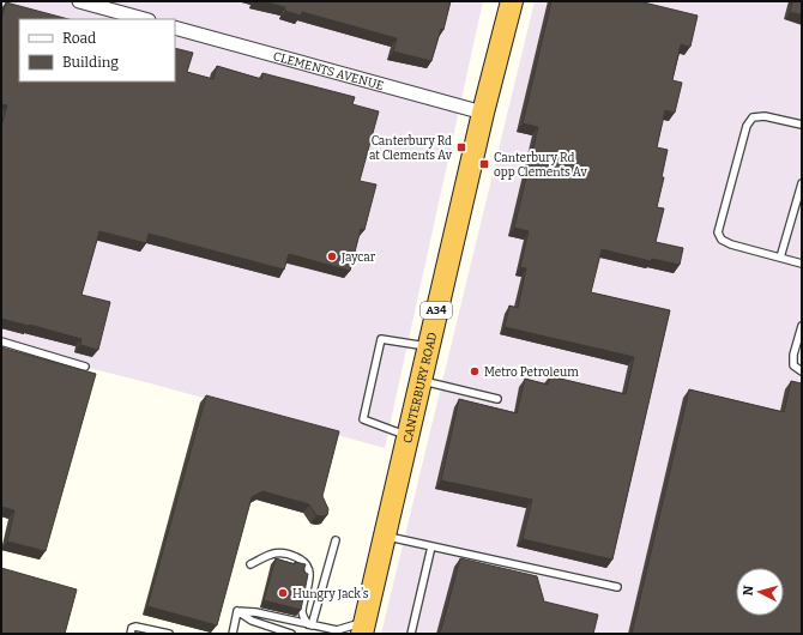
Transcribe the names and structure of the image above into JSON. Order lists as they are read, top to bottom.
{
  "streets": {
    "highway": ["A34", "CANTERBURY ROAD"],
    "street": ["CLEMENTS AVENUE"]
  },
  "crossings": [
    ["CLEMENTS AVENUE", "CANTERBURY ROAD"]
  ],
  "places": {
    "transit": ["Canterbury Rd at Clements Av", "Canterbury Rd opp Clements Av"],
    "other": ["Jaycar", "Metro Petroleum", "Hungry Jack's"]
  },
  "legend": ["Road", "Building"],
  "north": "left"
}
